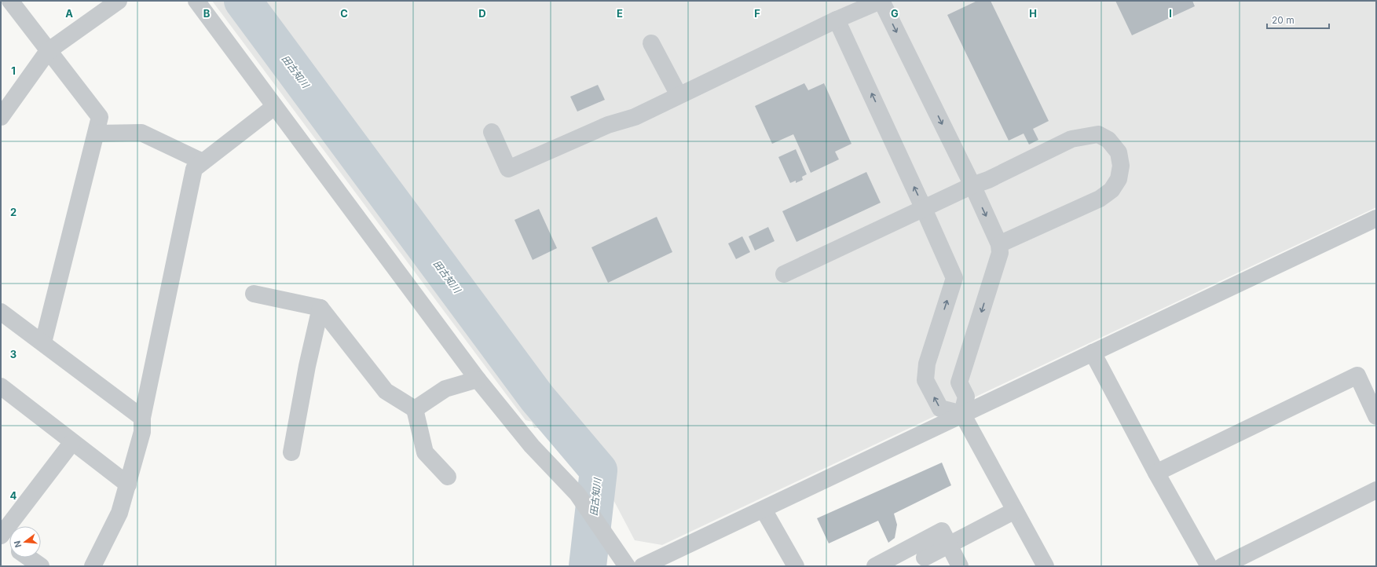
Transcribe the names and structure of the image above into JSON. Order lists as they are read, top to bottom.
{
  "water": ["田古知川"],
  "scale_bar": "20 m",
  "north": "left",
  "grid": {
    "columns": [
      "A",
      "B",
      "C",
      "D",
      "E",
      "F",
      "G",
      "H",
      "I"
    ],
    "rows": [
      "1",
      "2",
      "3",
      "4"
    ]
  }
}
